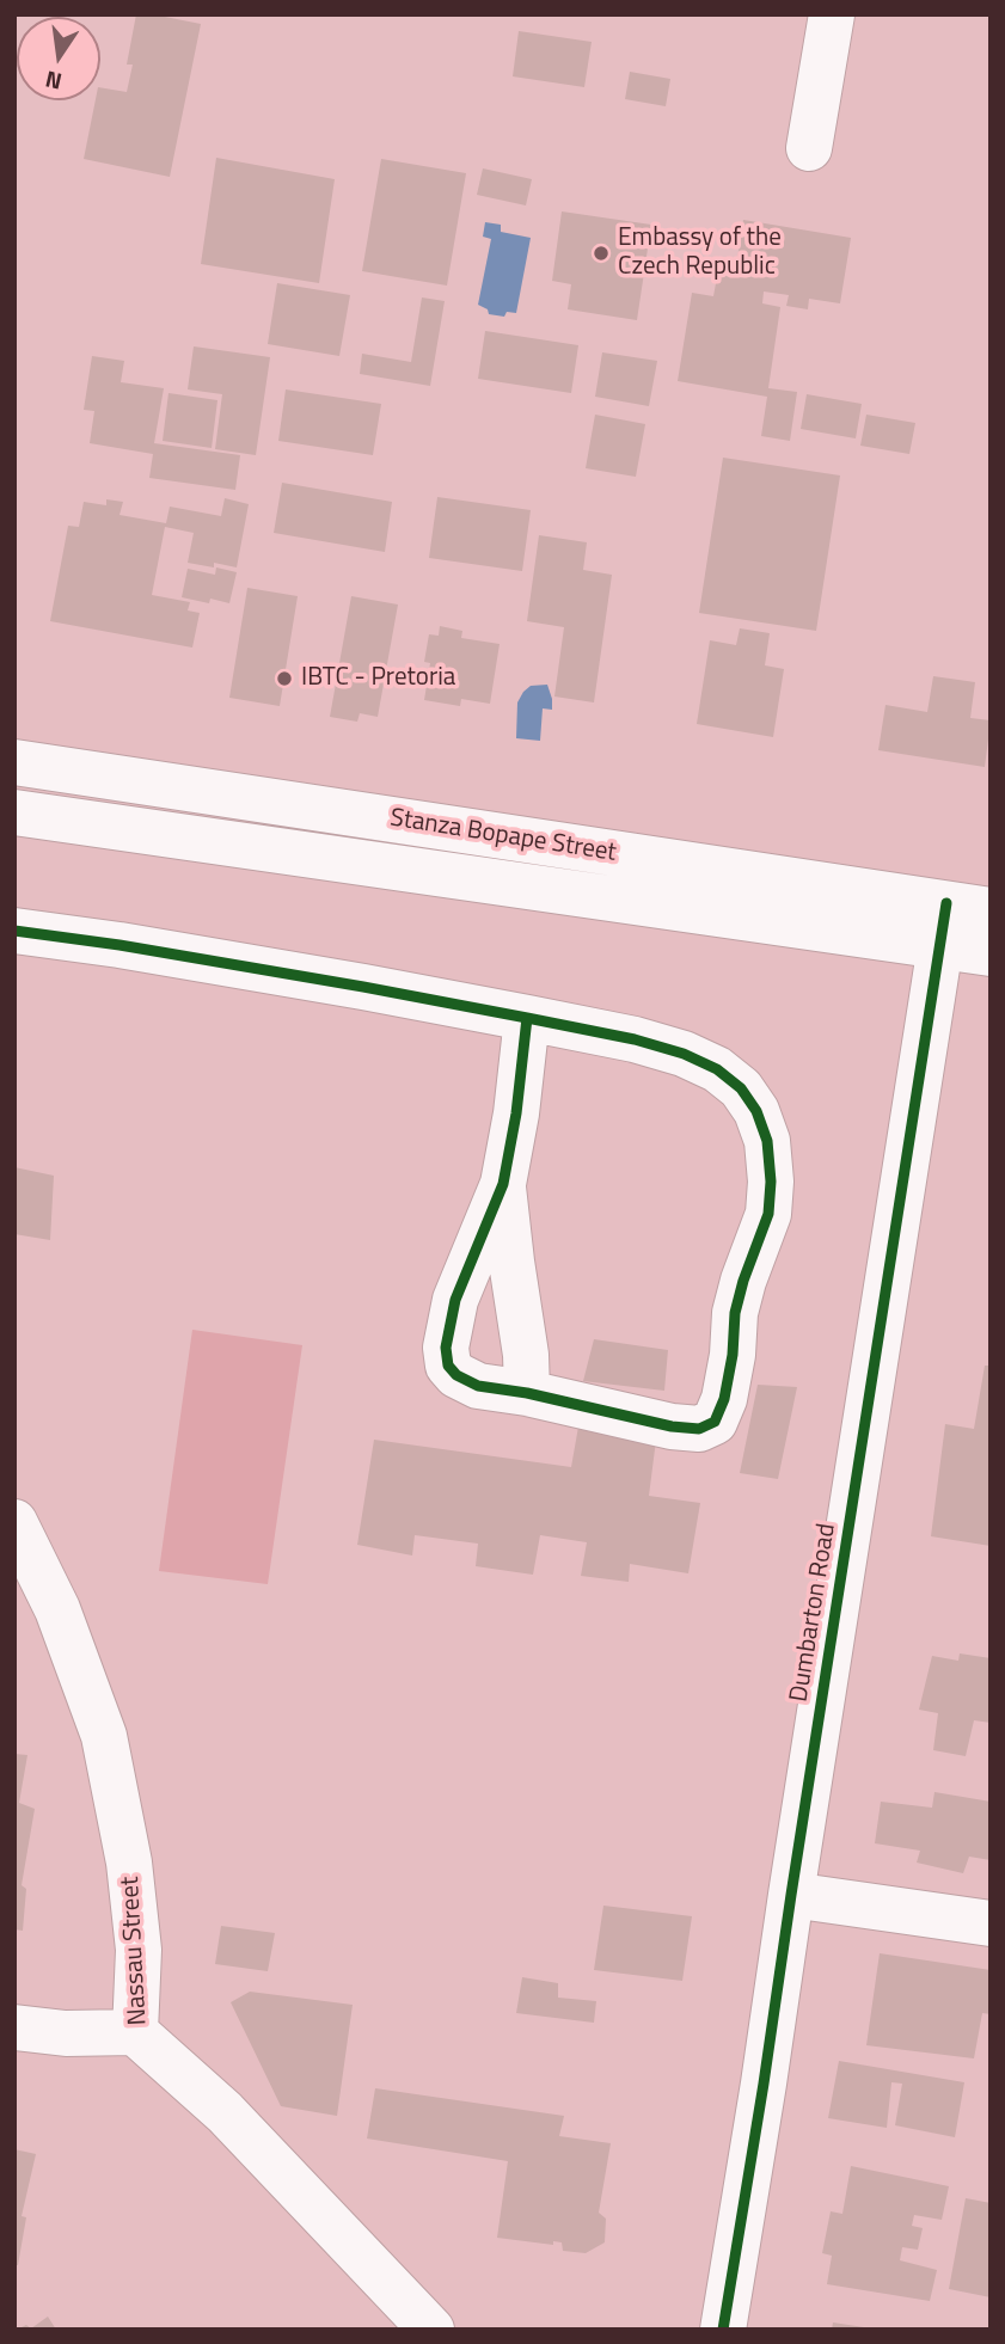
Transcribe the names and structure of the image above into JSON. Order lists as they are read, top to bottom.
{
  "streets": {
    "street": ["Stanza Bopape Street", "Dumbarton Road", "Nassau Street"]
  },
  "crossings": [
    ["Stanza Bopape Street", "Dumbarton Road"]
  ],
  "places": ["Embassy of the Czech Republic", "IBTC - Pretoria"],
  "north": "bottom"
}
